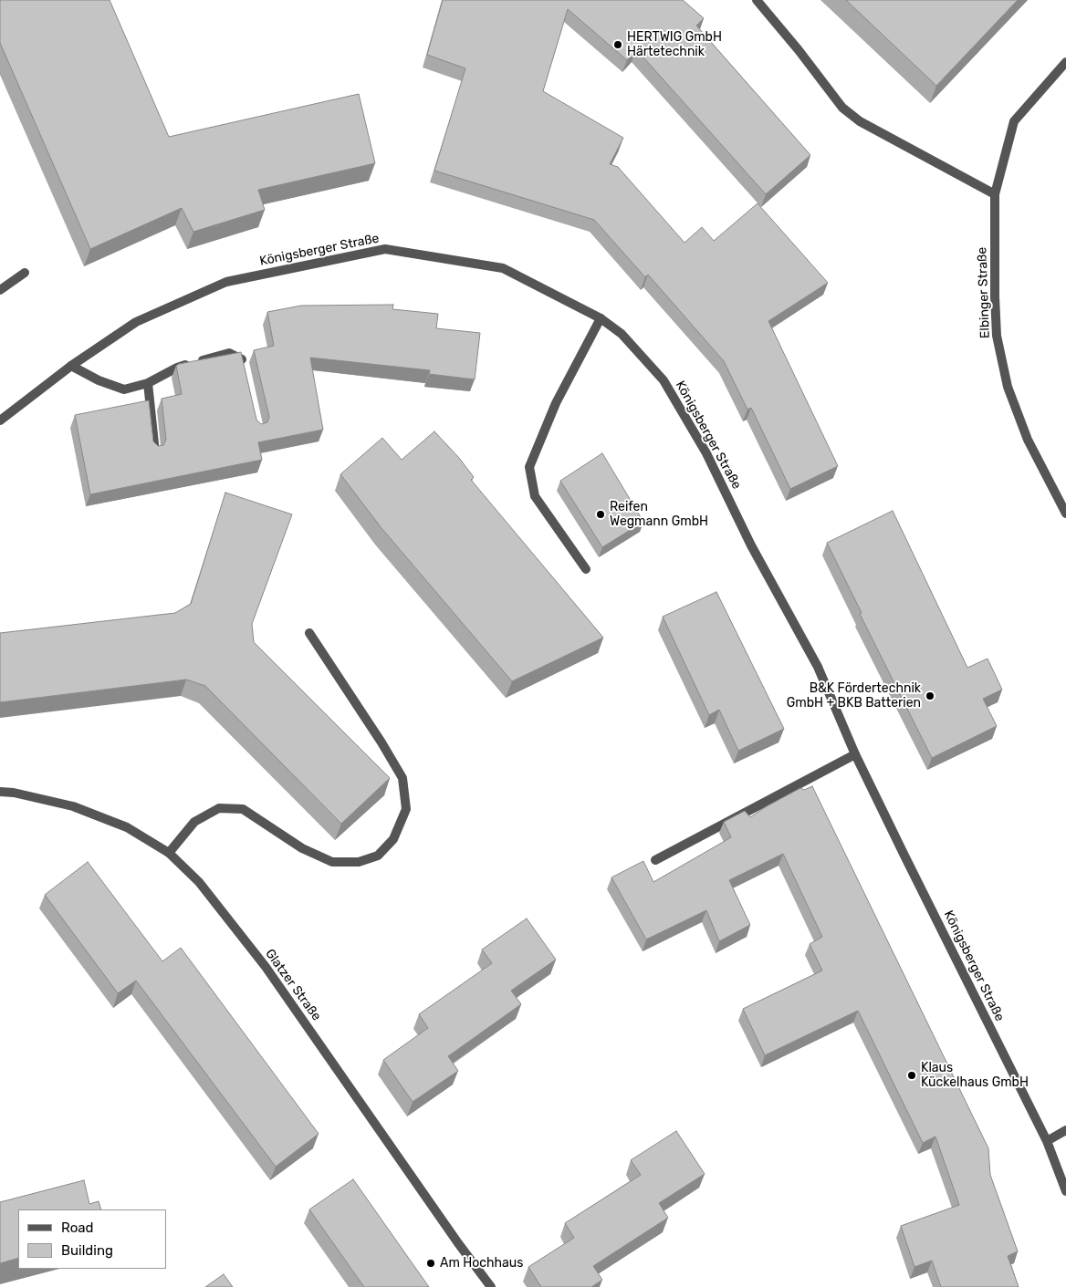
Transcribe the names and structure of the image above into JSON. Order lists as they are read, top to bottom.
{
  "streets": {
    "street": ["Königsberger Straße", "Elbinger Straße", "Glatzer Straße"]
  },
  "places": [
    "HERTWIG GmbH Härtetechnik",
    "Reifen Wegmann GmbH",
    "B&K Fördertechnik GmbH + BKB Batterien",
    "Klaus Kückelhaus GmbH",
    "Am Hochhaus"
  ],
  "legend": ["Road", "Building"]
}
